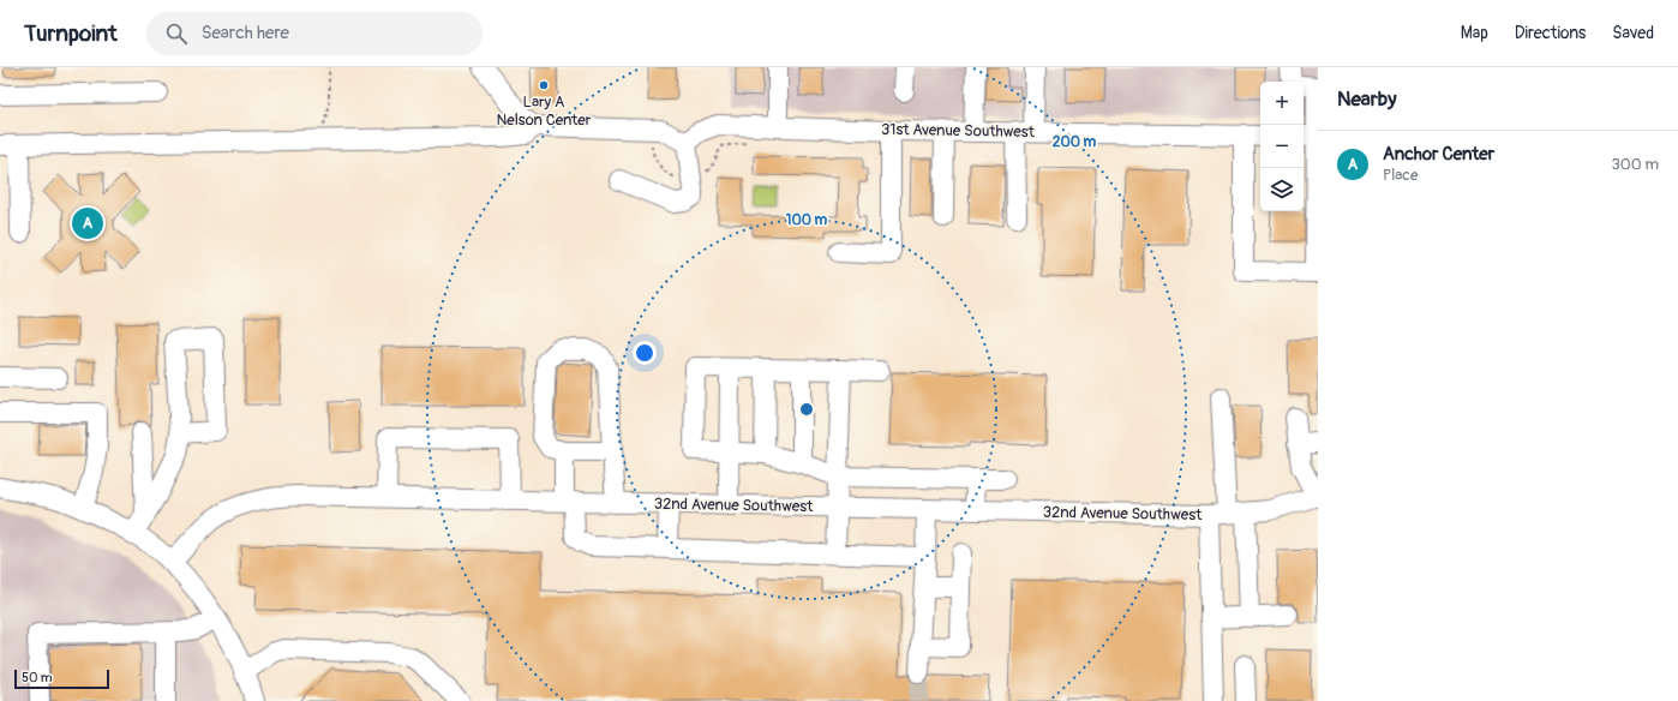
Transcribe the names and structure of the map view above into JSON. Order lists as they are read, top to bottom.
{
  "streets": {
    "street": ["31st Avenue Southwest", "32nd Avenue Southwest"]
  },
  "places": ["Lary A Nelson Center"],
  "scale_bar": "50 m",
  "page": {
    "header": "Turnpoint",
    "search": "Search here",
    "nav": ["Map", "Directions", "Saved"],
    "heading": "Nearby",
    "map_buttons": ["+", "−"],
    "list": [
      {
        "mark": "A",
        "name": "Anchor Center",
        "note": "Place",
        "value": "300 m"
      }
    ],
    "pins": "A",
    "scale": "50 m"
  },
  "rings": ["200 m", "100 m"]
}
